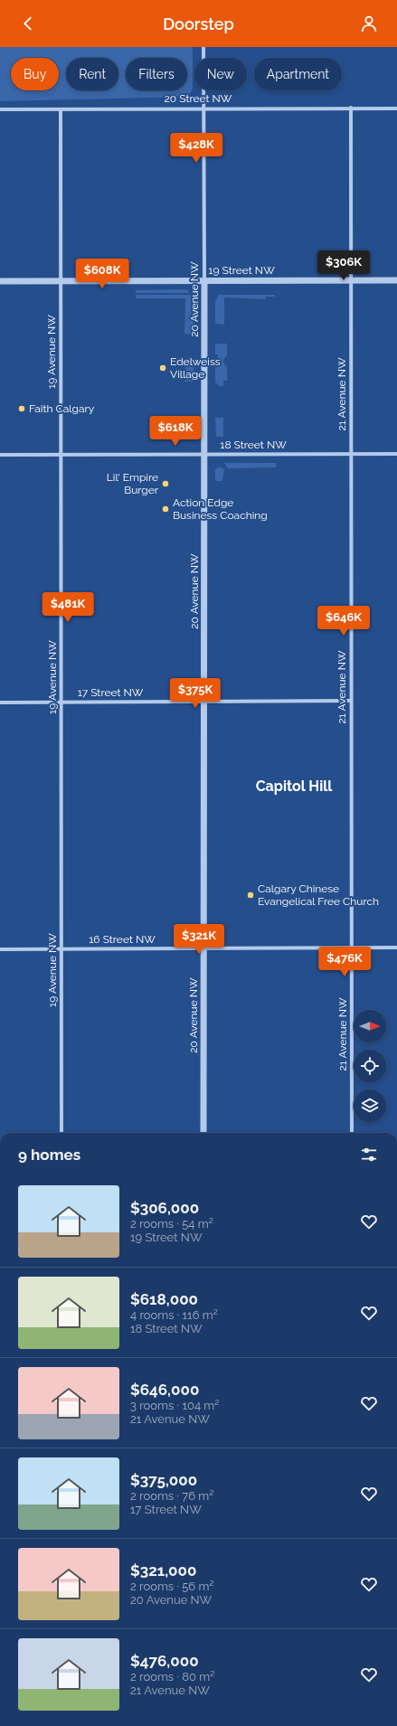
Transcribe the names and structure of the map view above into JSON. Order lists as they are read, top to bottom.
{
  "streets": {
    "street": [
      "20 Street NW",
      "19 Street NW",
      "20 Avenue NW",
      "19 Avenue NW",
      "21 Avenue NW",
      "18 Street NW",
      "17 Street NW",
      "16 Street NW"
    ]
  },
  "crossings": [
    ["20 Street NW", "20 Avenue NW"],
    ["20 Street NW", "19 Avenue NW"],
    ["20 Street NW", "21 Avenue NW"],
    ["19 Street NW", "20 Avenue NW"],
    ["19 Street NW", "19 Avenue NW"],
    ["19 Street NW", "21 Avenue NW"],
    ["20 Avenue NW", "18 Street NW"],
    ["20 Avenue NW", "17 Street NW"],
    ["20 Avenue NW", "16 Street NW"],
    ["19 Avenue NW", "18 Street NW"],
    ["19 Avenue NW", "17 Street NW"],
    ["19 Avenue NW", "16 Street NW"],
    ["21 Avenue NW", "18 Street NW"],
    ["21 Avenue NW", "17 Street NW"],
    ["21 Avenue NW", "16 Street NW"]
  ],
  "districts": ["Capitol Hill"],
  "places": [
    "Edelweiss Village",
    "Faith Calgary",
    "Lil' Empire Burger",
    "Action Edge Business Coaching",
    "Calgary Chinese Evangelical Free Church"
  ],
  "north": "right",
  "page": {
    "header": "Doorstep",
    "chip": [
      "Buy",
      "Rent",
      "Filters",
      "New",
      "Apartment"
    ],
    "price": [
      "$428K",
      "$306K",
      "$608K",
      "$618K",
      "$481K",
      "$646K",
      "$375K",
      "$321K",
      "$476K"
    ],
    "heading": "9 homes",
    "list": [
      {
        "name": "$306,000",
        "note": "2 rooms · 54 m² · 19 Street NW"
      },
      {
        "name": "$618,000",
        "note": "4 rooms · 116 m² · 18 Street NW"
      },
      {
        "name": "$646,000",
        "note": "3 rooms · 104 m² · 21 Avenue NW"
      },
      {
        "name": "$375,000",
        "note": "2 rooms · 76 m² · 17 Street NW"
      },
      {
        "name": "$321,000",
        "note": "2 rooms · 56 m² · 20 Avenue NW"
      },
      {
        "name": "$476,000",
        "note": "2 rooms · 80 m² · 21 Avenue NW"
      }
    ]
  }
}
